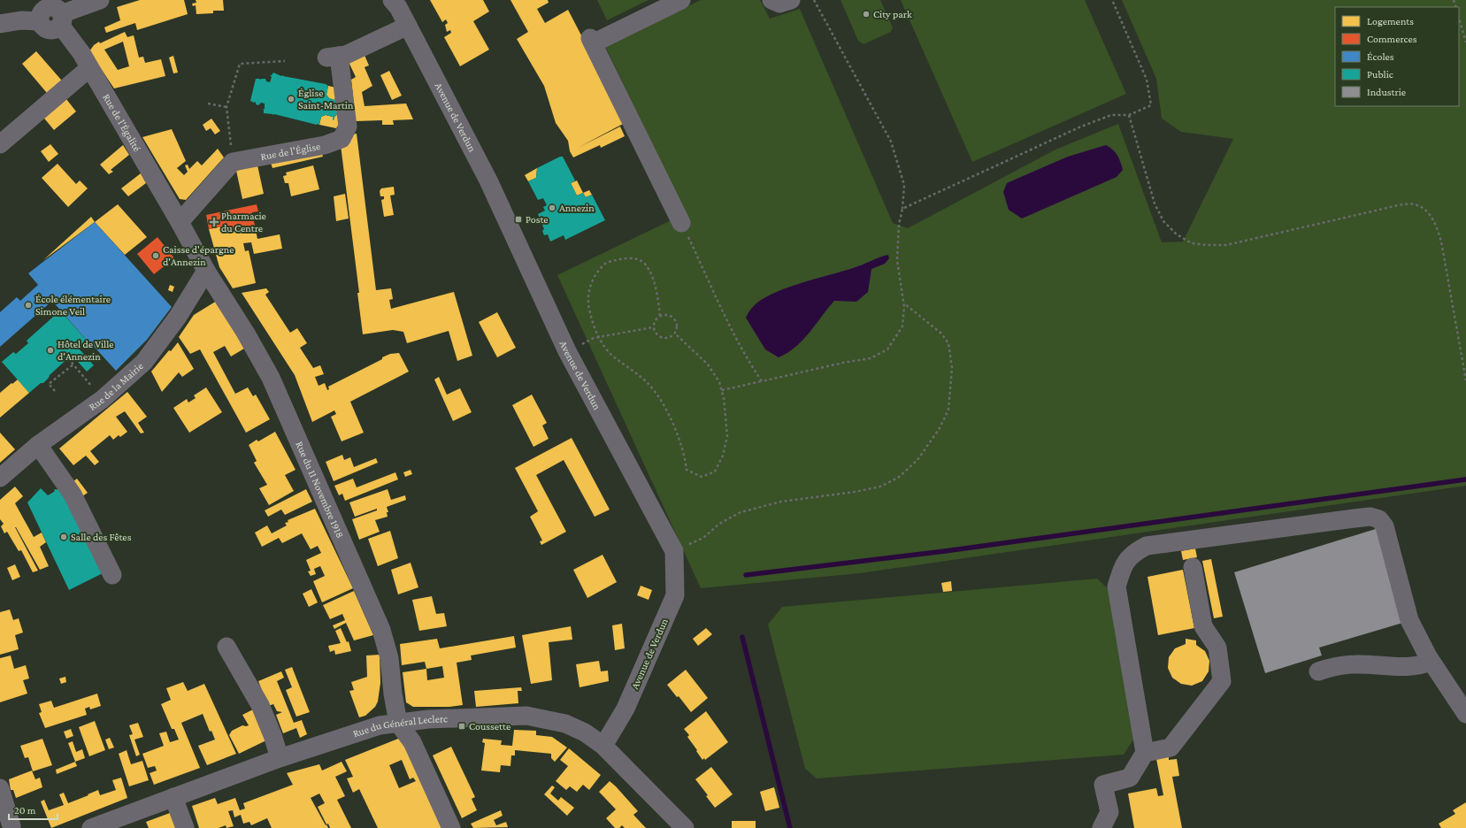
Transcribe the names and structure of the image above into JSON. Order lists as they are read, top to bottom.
{
  "streets": {
    "street": [
      "Avenue de Verdun",
      "Rue de l'Égalité",
      "Rue de l'Église",
      "Rue de la Mairie",
      "Rue du 11 Novembre 1918",
      "Rue du Général Leclerc"
    ]
  },
  "crossings": [
    ["Avenue de Verdun", "Rue de l'Église"],
    ["Avenue de Verdun", "Rue du Général Leclerc"],
    ["Rue de l'Égalité", "Rue de la Mairie"],
    ["Rue de l'Égalité", "Rue du 11 Novembre 1918"],
    ["Rue de la Mairie", "Rue du 11 Novembre 1918"],
    ["Rue du 11 Novembre 1918", "Rue du Général Leclerc"]
  ],
  "places": {
    "other": [
      "City park",
      "Église Saint-Martin",
      "Annezin",
      "Caisse d'épargne d'Annezin",
      "École élémentaire Simone Veil",
      "Hôtel de Ville d'Annezin",
      "Salle des Fêtes"
    ],
    "transit": ["Poste", "Coussette"],
    "health": ["Pharmacie du Centre"]
  },
  "legend": [
    "Logements",
    "Commerces",
    "Écoles",
    "Public",
    "Industrie"
  ],
  "scale_bar": "20 m"
}
